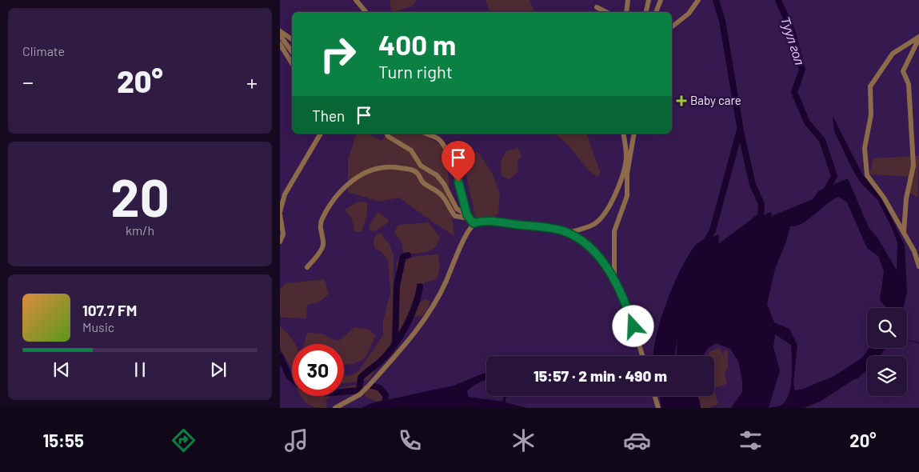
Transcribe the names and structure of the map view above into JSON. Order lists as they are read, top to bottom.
{
  "water": ["Туул гол"],
  "places": {
    "health": ["Baby care"]
  },
  "page": {
    "tile": [
      "Climate",
      ["20", "km/h"]
    ],
    "turn": ["400 m", "Turn right"],
    "heat": ["−", "20°", "+"],
    "then": "Then",
    "song": ["107.7 FM", "Music"],
    "limit": "30",
    "trip": "15:57 · 2 min · 490 m",
    "tabs": ["15:55", "20°"]
  }
}
